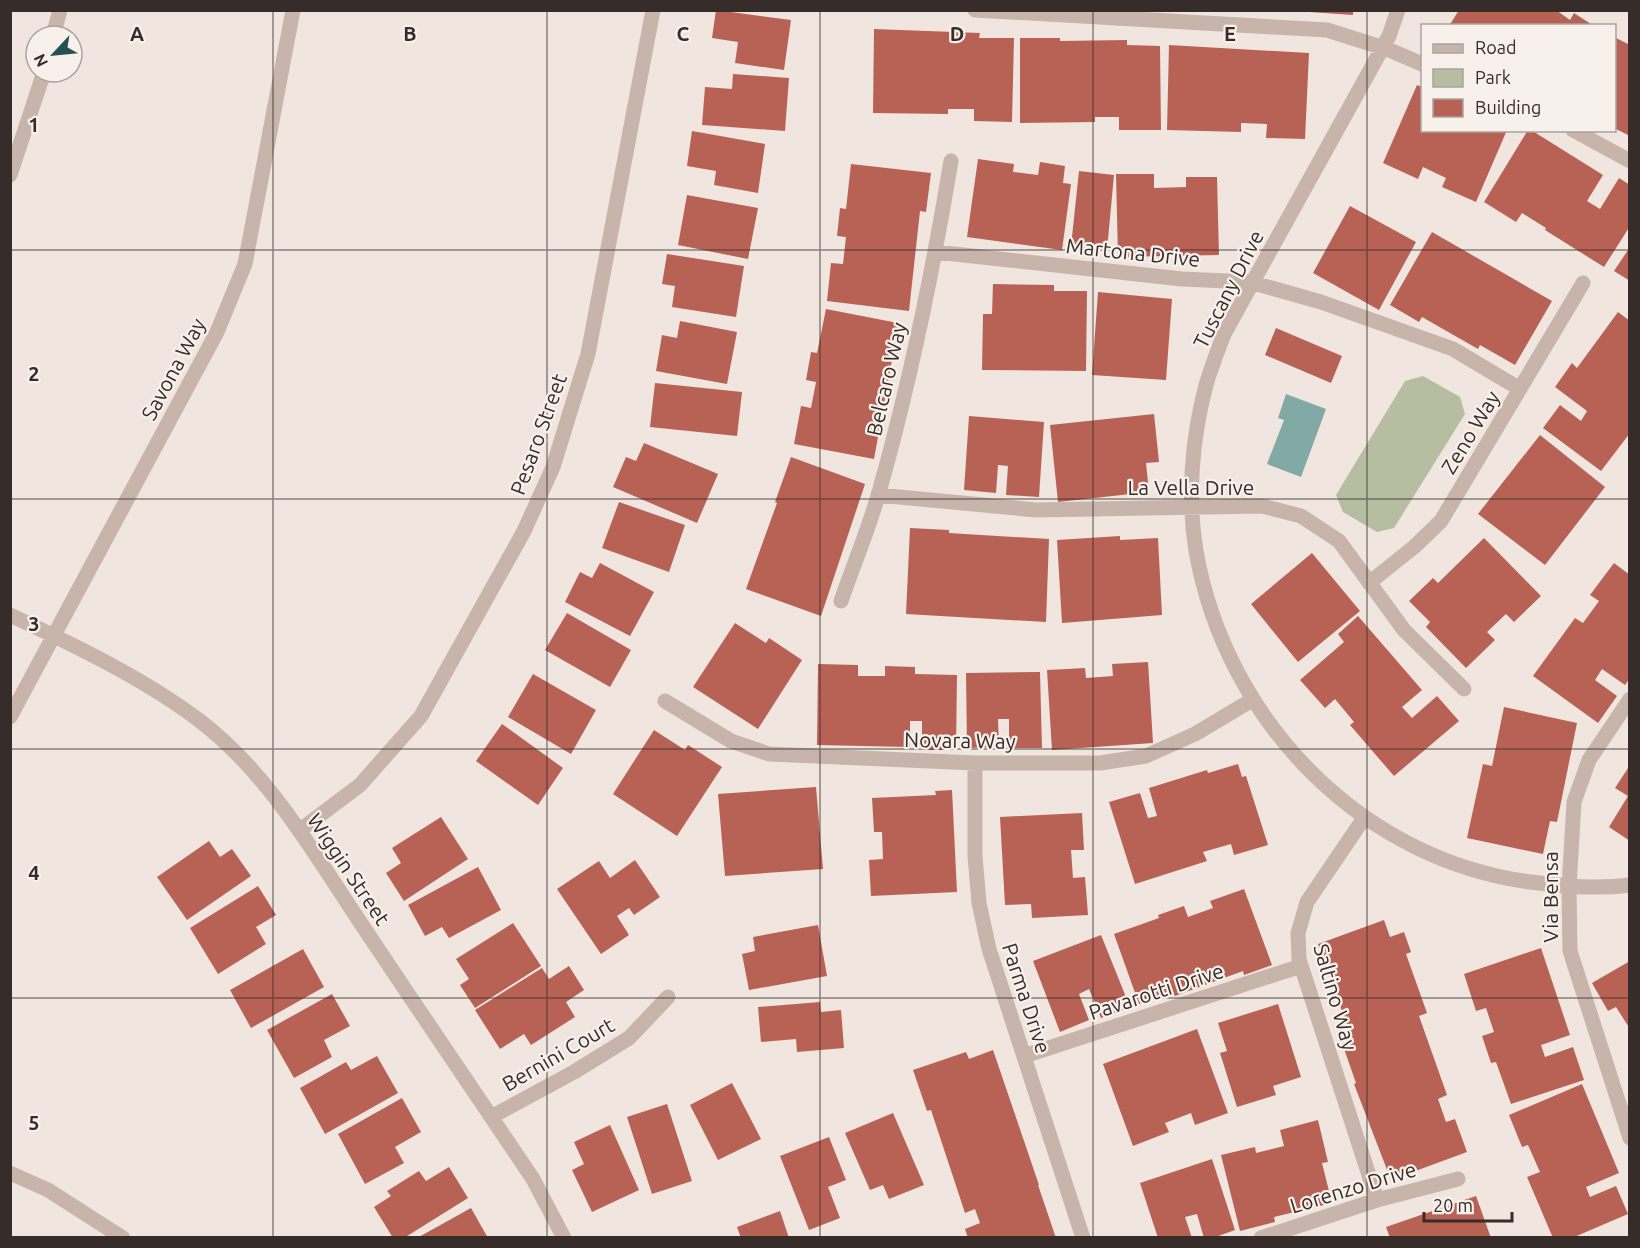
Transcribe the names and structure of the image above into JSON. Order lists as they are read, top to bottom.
{
  "streets": {
    "street": [
      "Martona Drive",
      "Tuscany Drive",
      "Savona Way",
      "Belcaro Way",
      "Zeno Way",
      "Pesaro Street",
      "La Vella Drive",
      "Novara Way",
      "Wiggin Street",
      "Via Bensa",
      "Pavarotti Drive",
      "Saltino Way",
      "Parma Drive",
      "Bernini Court",
      "Lorenzo Drive"
    ]
  },
  "crossings": [
    ["Martona Drive", "Tuscany Drive"],
    ["Martona Drive", "Belcaro Way"],
    ["Martona Drive", "Zeno Way"],
    ["Tuscany Drive", "La Vella Drive"],
    ["Tuscany Drive", "Novara Way"],
    ["Tuscany Drive", "Via Bensa"],
    ["Tuscany Drive", "Saltino Way"],
    ["Savona Way", "Wiggin Street"],
    ["Belcaro Way", "La Vella Drive"],
    ["Zeno Way", "La Vella Drive"],
    ["Pesaro Street", "Wiggin Street"],
    ["Novara Way", "Parma Drive"],
    ["Wiggin Street", "Bernini Court"],
    ["Pavarotti Drive", "Saltino Way"],
    ["Pavarotti Drive", "Parma Drive"],
    ["Saltino Way", "Lorenzo Drive"]
  ],
  "legend": ["Road", "Park", "Building"],
  "scale_bar": "20 m",
  "north": "bottom left",
  "grid": {
    "columns": [
      "A",
      "B",
      "C",
      "D",
      "E"
    ],
    "rows": [
      "1",
      "2",
      "3",
      "4",
      "5"
    ]
  }
}
